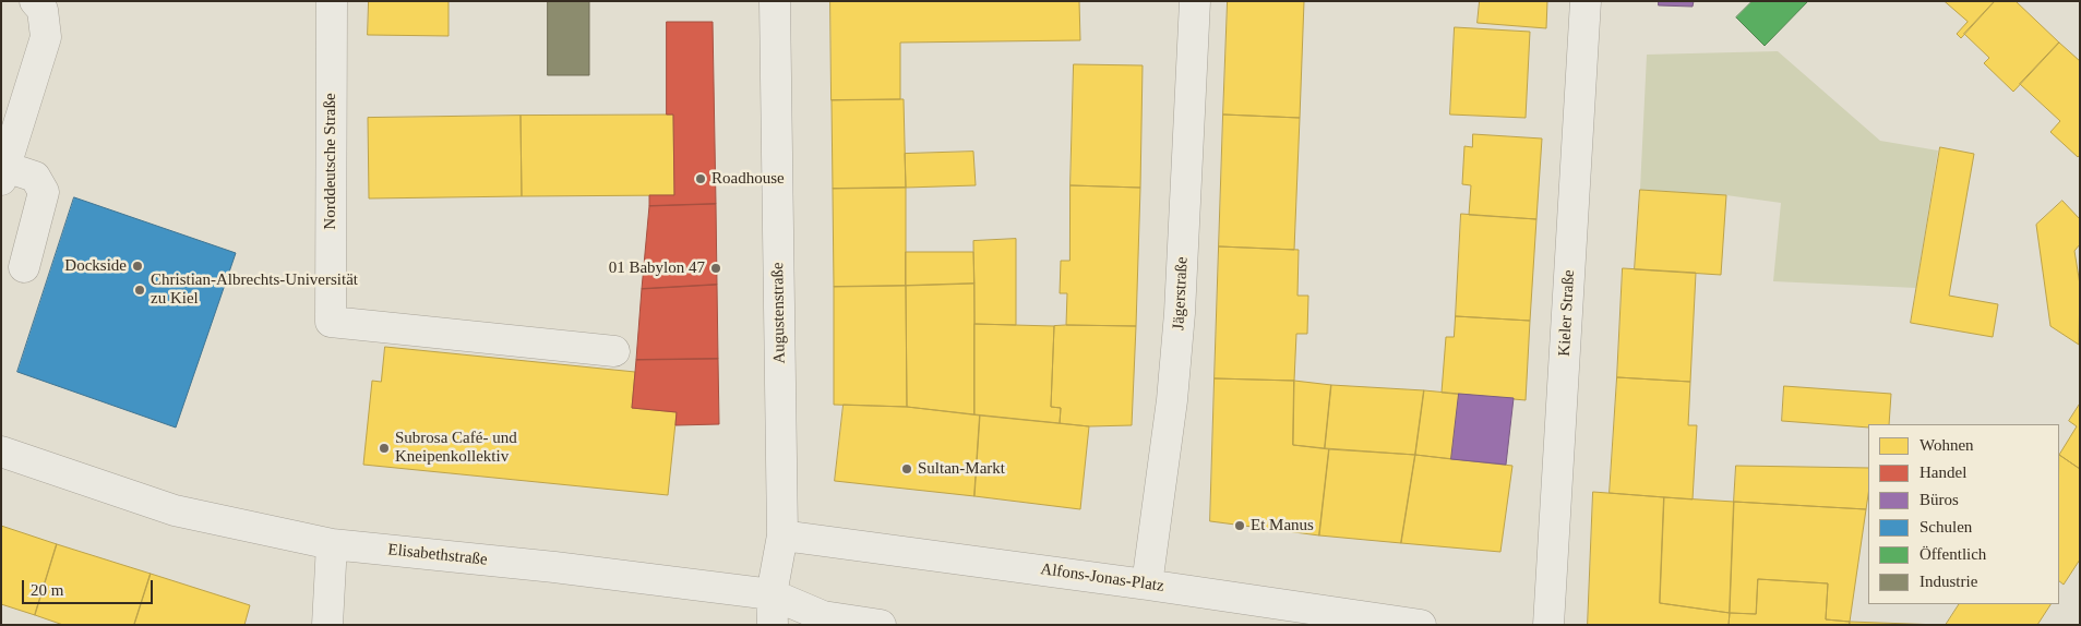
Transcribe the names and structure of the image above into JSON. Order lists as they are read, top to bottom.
{
  "streets": {
    "street": [
      "Norddeutsche Straße",
      "Jägerstraße",
      "Augustenstraße",
      "Kieler Straße",
      "Elisabethstraße",
      "Alfons-Jonas-Platz"
    ]
  },
  "crossings": [
    ["Jägerstraße", "Alfons-Jonas-Platz"],
    ["Augustenstraße", "Elisabethstraße"],
    ["Augustenstraße", "Alfons-Jonas-Platz"]
  ],
  "places": [
    "Roadhouse",
    "Dockside",
    "01 Babylon 47",
    "Christian-Albrechts-Universität zu Kiel",
    "Subrosa Café- und Kneipenkollektiv",
    "Sultan-Markt",
    "Et Manus"
  ],
  "legend": [
    "Wohnen",
    "Handel",
    "Büros",
    "Schulen",
    "Öffentlich",
    "Industrie"
  ],
  "scale_bar": "20 m"
}
